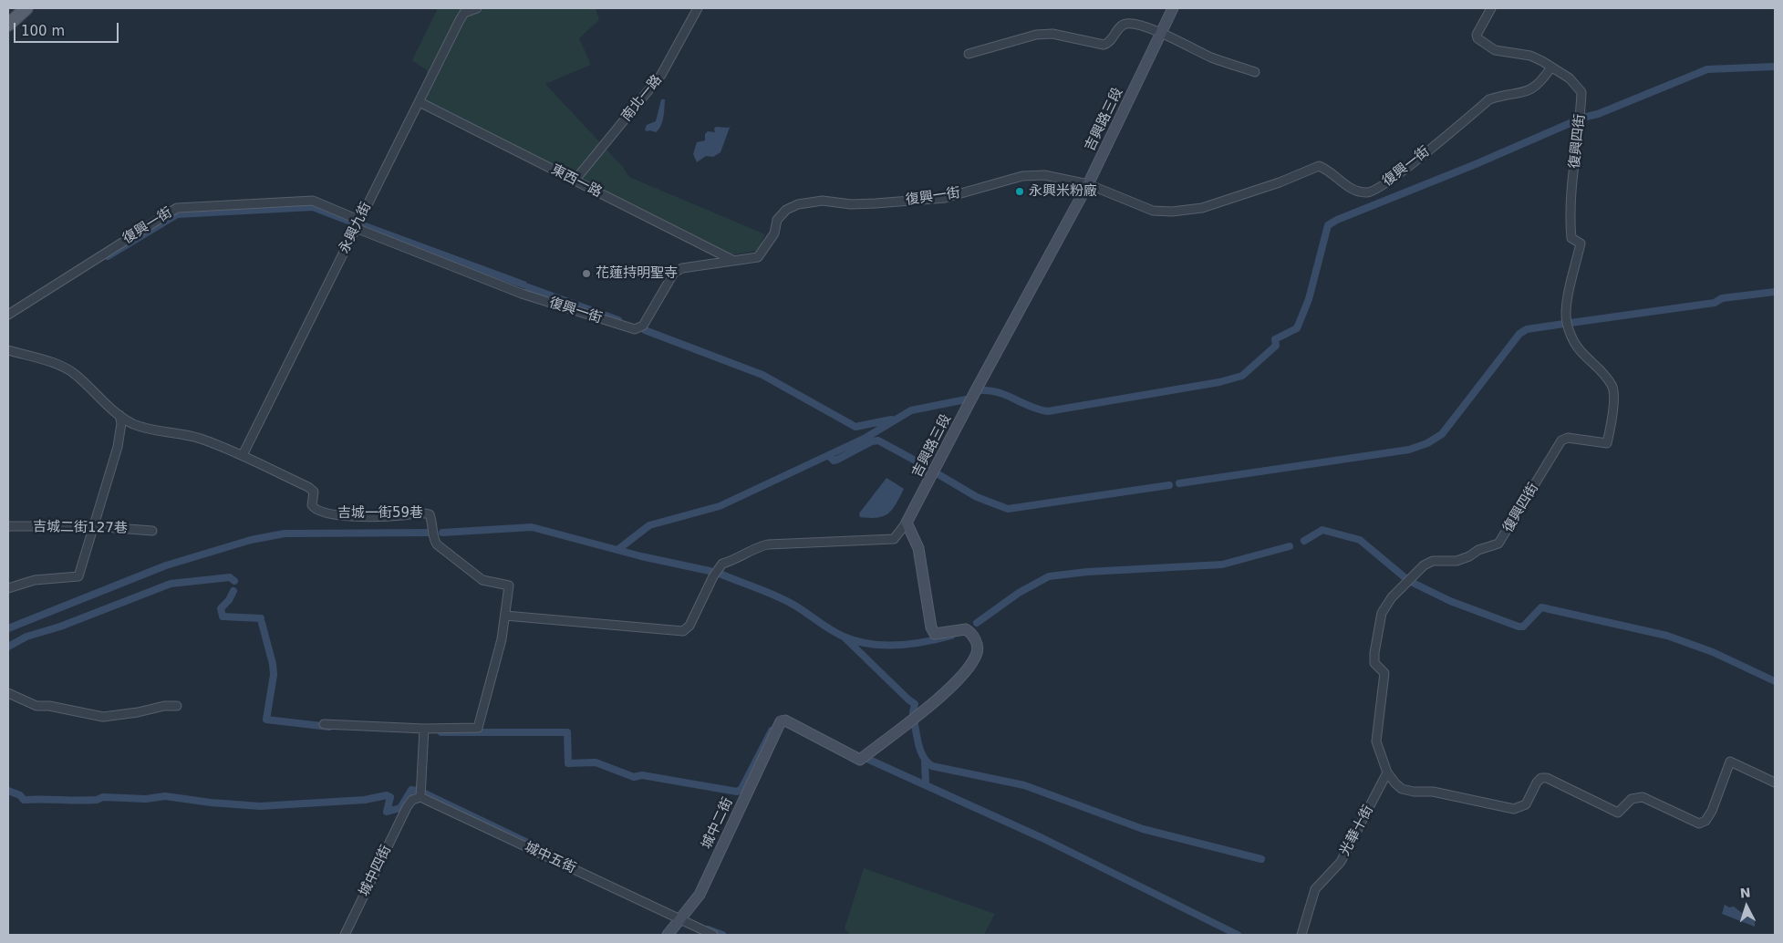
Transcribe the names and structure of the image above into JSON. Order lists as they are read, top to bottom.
{
  "streets": {
    "street": [
      "南北一路",
      "吉興路三段",
      "復興四街",
      "復興一街",
      "東西一路",
      "永興九街",
      "吉城一街59巷",
      "吉城二街127巷",
      "城中二街",
      "光華十街",
      "城中五街",
      "城中四街"
    ]
  },
  "crossings": [
    ["南北一路", "東西一路"],
    ["吉興路三段", "復興一街"],
    ["吉興路三段", "城中二街"],
    ["復興四街", "復興一街"],
    ["復興四街", "光華十街"],
    ["復興一街", "東西一路"],
    ["復興一街", "永興九街"],
    ["東西一路", "永興九街"],
    ["永興九街", "吉城一街59巷"],
    ["城中二街", "城中五街"],
    ["城中五街", "城中四街"]
  ],
  "places": ["永興米粉廠", "花蓮持明聖寺"],
  "scale_bar": "100 m",
  "north": "top"
}
